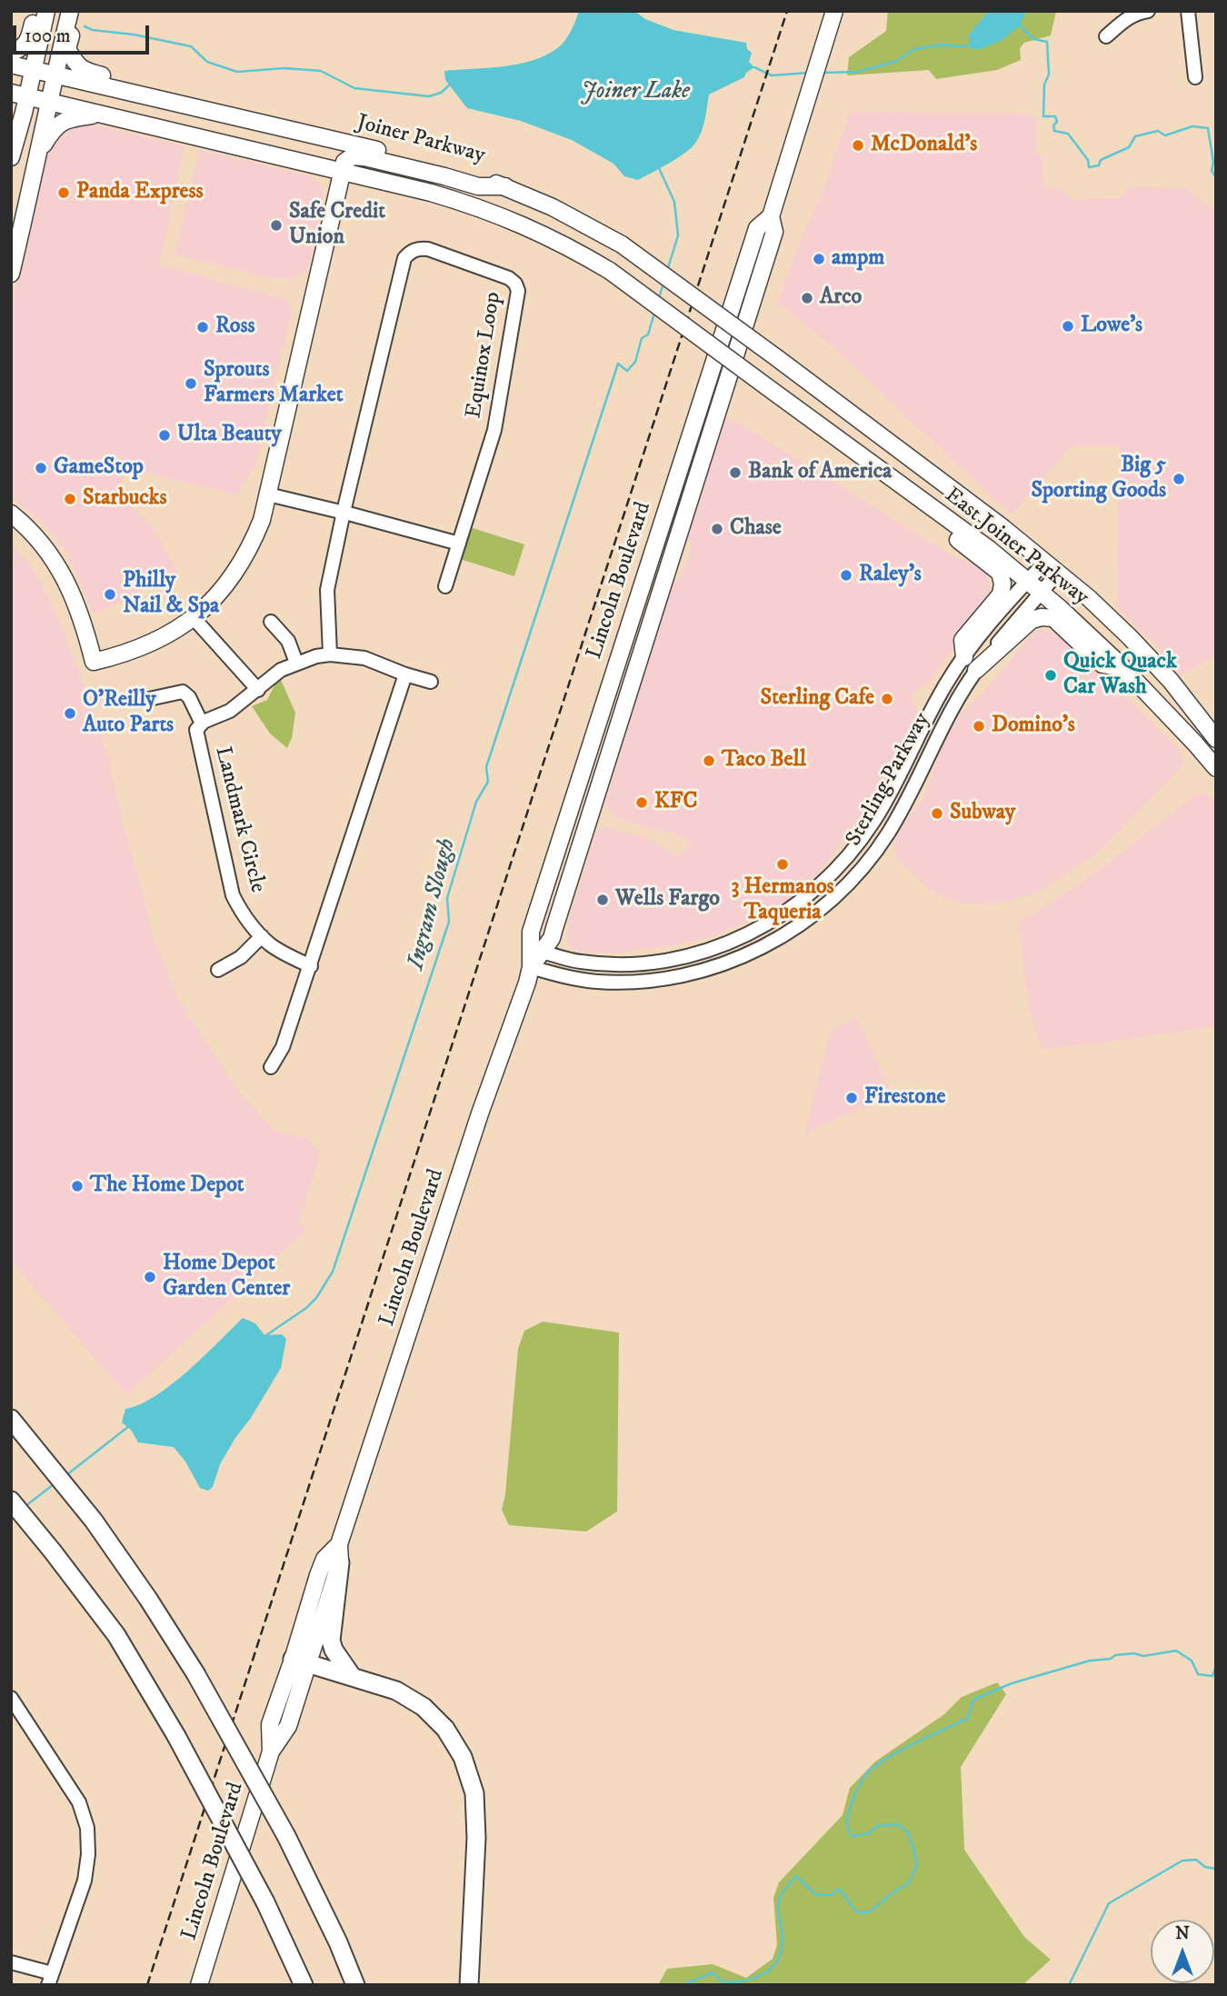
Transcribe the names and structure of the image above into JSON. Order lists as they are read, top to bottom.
{
  "streets": {
    "main road": ["Joiner Parkway", "East Joiner Parkway", "Lincoln Boulevard"],
    "street": ["Equinox Loop", "Sterling Parkway", "Landmark Circle"]
  },
  "crossings": [
    ["Joiner Parkway", "East Joiner Parkway"],
    ["East Joiner Parkway", "Sterling Parkway"],
    ["Lincoln Boulevard", "Sterling Parkway"]
  ],
  "water": ["Joiner Lake", "Ingram Slough"],
  "places": [
    "McDonald's",
    "Panda Express",
    "Safe Credit Union",
    "ampm",
    "Arco",
    "Lowe's",
    "Ross",
    "Sprouts Farmers Market",
    "Ulta Beauty",
    "GameStop",
    "Bank of America",
    "Big 5 Sporting Goods",
    "Starbucks",
    "Chase",
    "Raley's",
    "Philly Nail & Spa",
    "Quick Quack Car Wash",
    "Sterling Cafe",
    "O'Reilly Auto Parts",
    "Domino's",
    "Taco Bell",
    "KFC",
    "Subway",
    "3 Hermanos Taqueria",
    "Wells Fargo",
    "Firestone",
    "The Home Depot",
    "Home Depot Garden Center"
  ],
  "scale_bar": "100 m",
  "north": "top"
}
